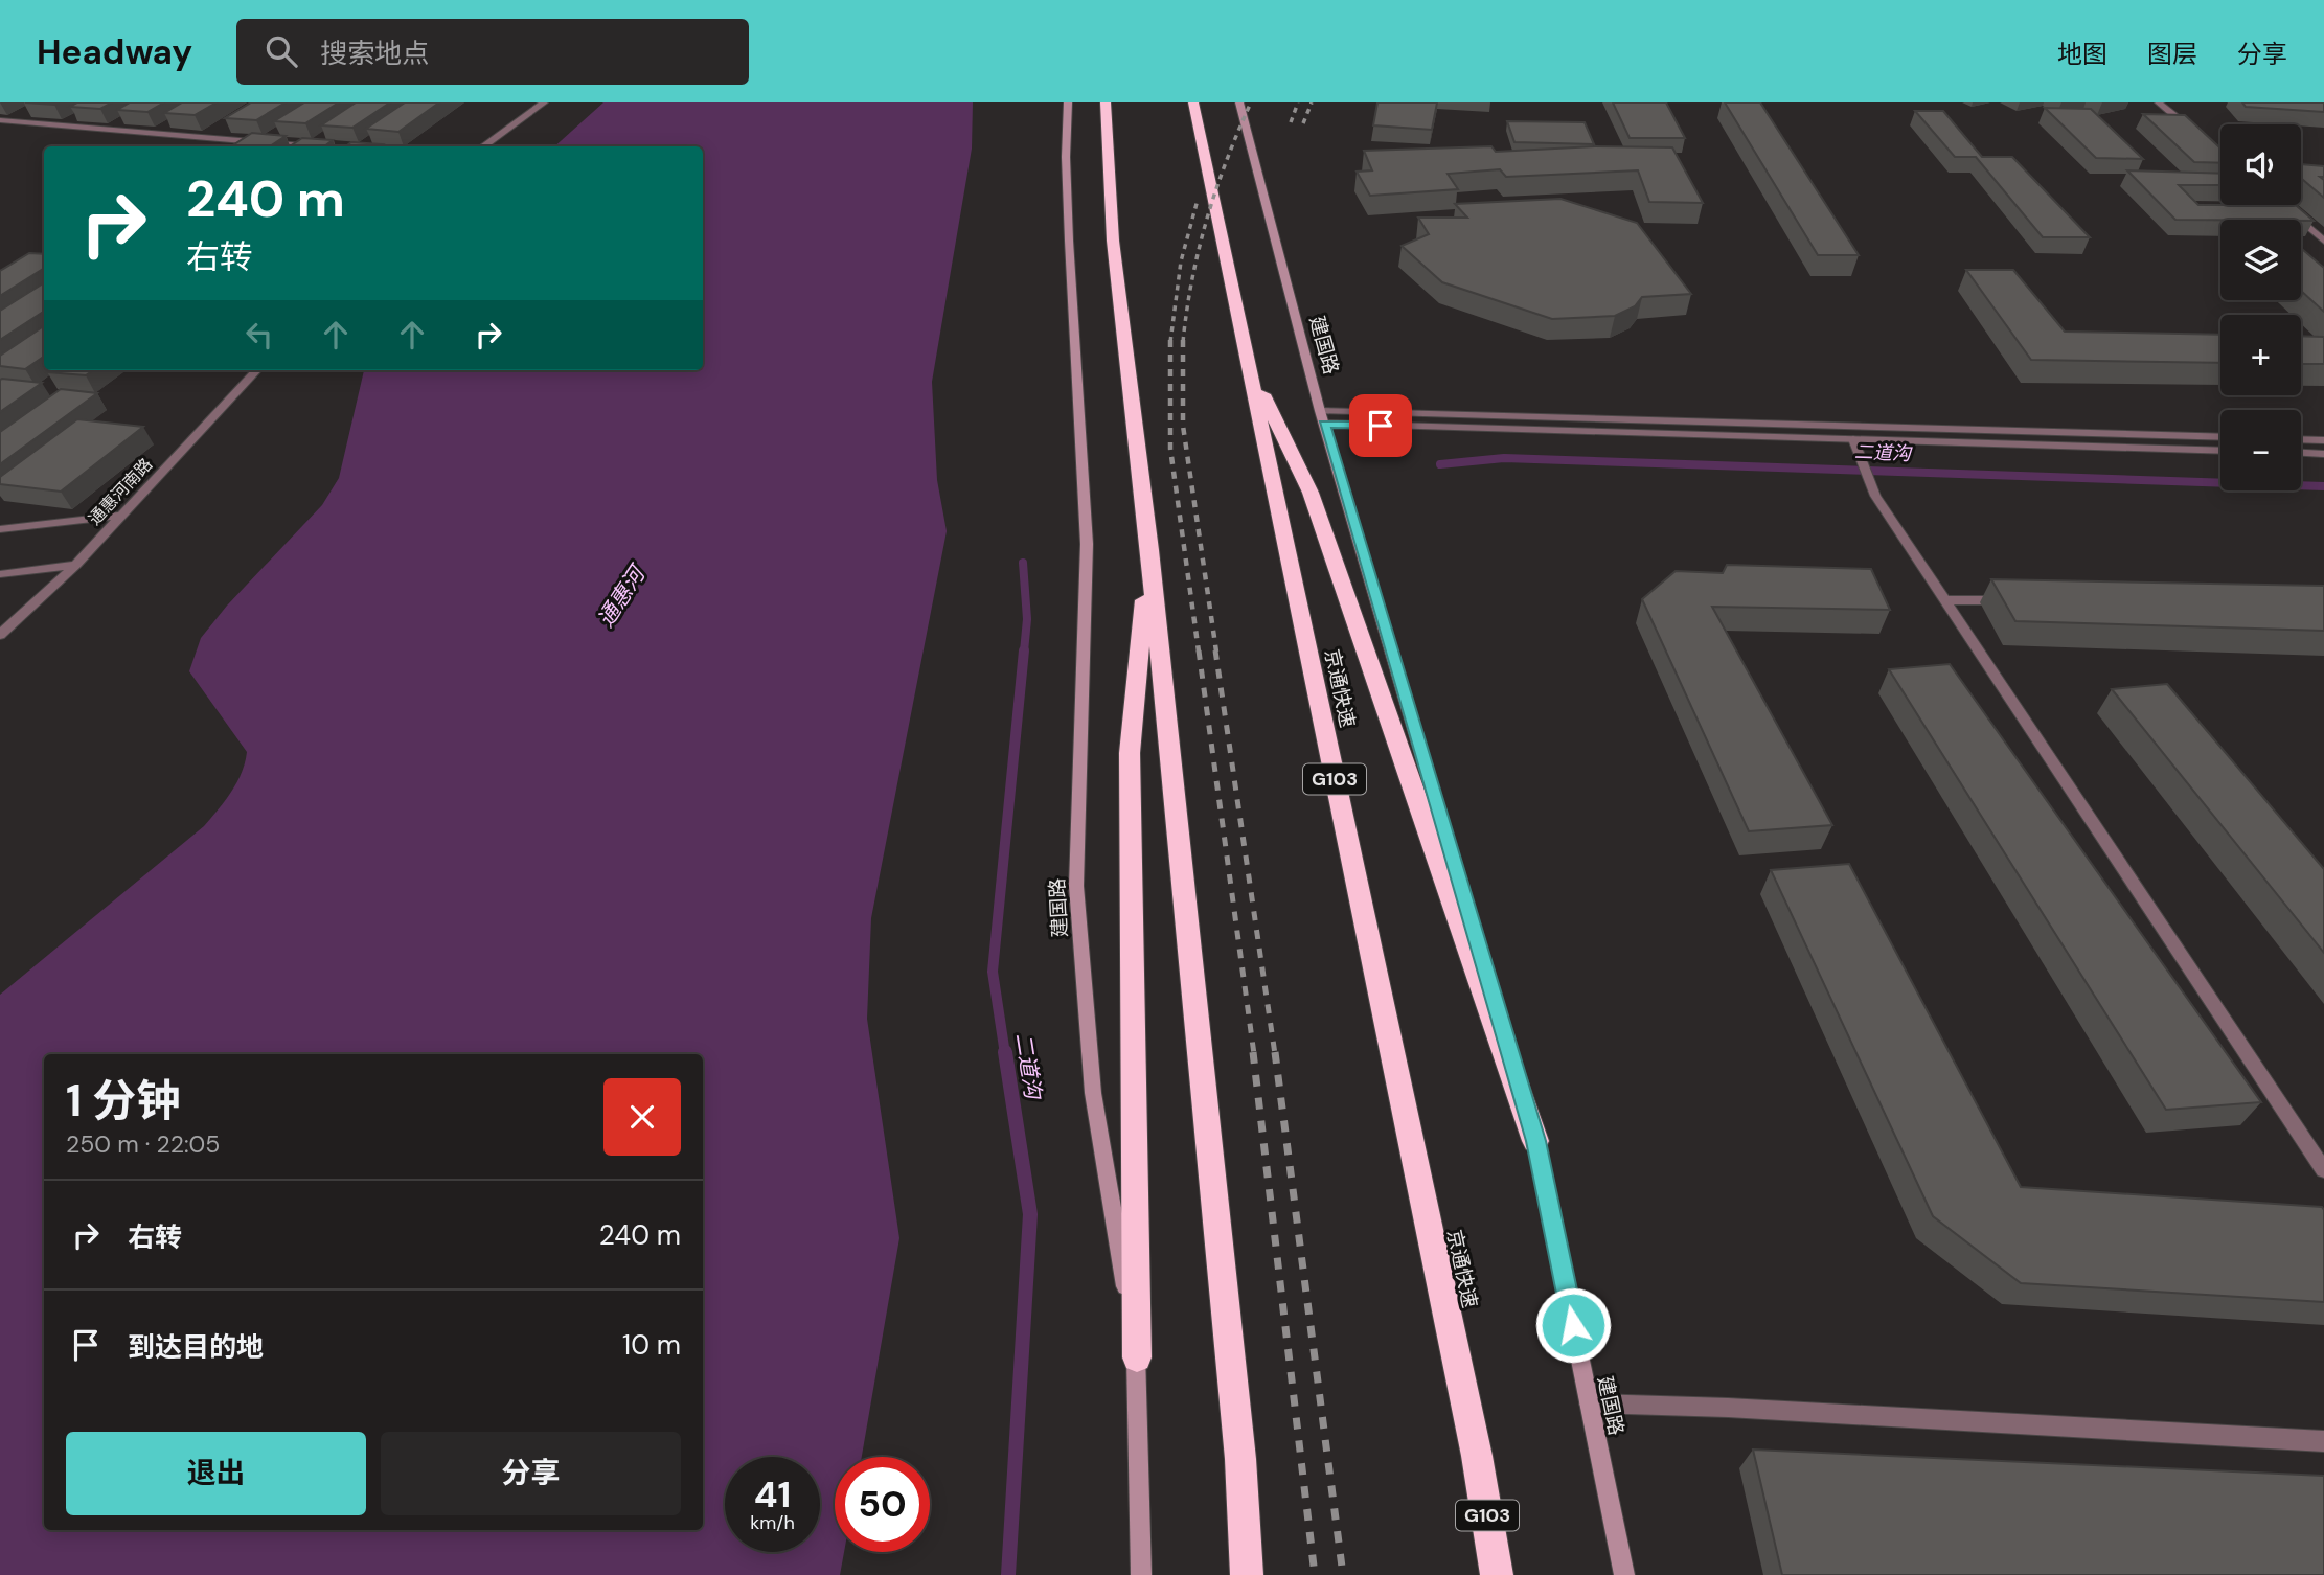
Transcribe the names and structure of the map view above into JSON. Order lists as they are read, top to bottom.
{
  "streets": {
    "highway": ["京通快速", "G103"],
    "main road": ["建国路"],
    "street": ["通惠河南路"]
  },
  "water": ["二道沟", "通惠河"],
  "page": {
    "header": "Headway",
    "search": "搜索地点",
    "nav": ["地图", "图层", "分享"],
    "map_buttons": ["+", "−"],
    "turn": ["240 m", "右转"],
    "heading": ["1 分钟", "250 m · 22:05"],
    "list": [
      {
        "name": "右转",
        "value": "240 m"
      },
      {
        "name": "到达目的地",
        "value": "10 m"
      }
    ],
    "buttons": ["退出", "分享"],
    "speed": "41 km/h",
    "limit": "50"
  }
}
